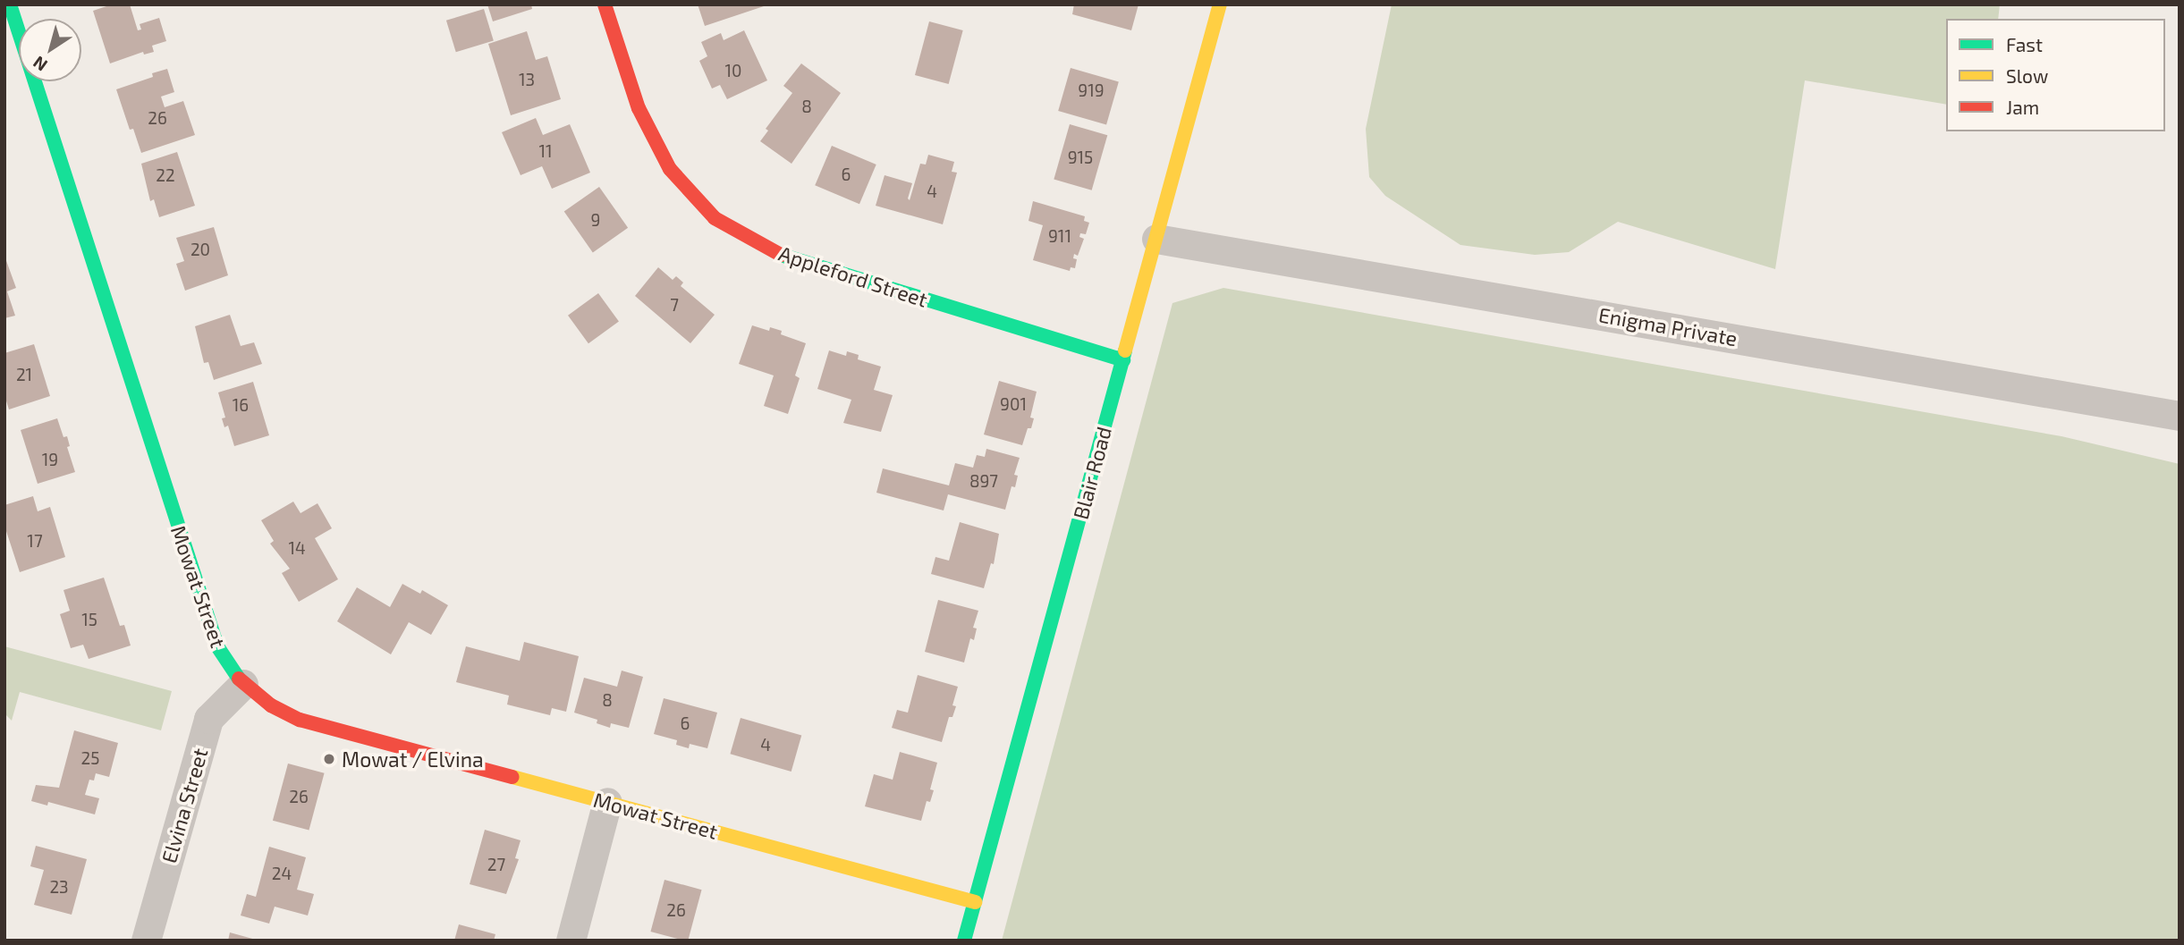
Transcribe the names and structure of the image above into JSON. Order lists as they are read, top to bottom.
{
  "streets": {
    "street": [
      "Appleford Street",
      "Enigma Private",
      "Blair Road",
      "Mowat Street",
      "Elvina Street"
    ]
  },
  "crossings": [
    ["Appleford Street", "Blair Road"],
    ["Enigma Private", "Blair Road"],
    ["Blair Road", "Mowat Street"],
    ["Mowat Street", "Elvina Street"]
  ],
  "places": ["Mowat / Elvina"],
  "house_numbers": [
    "10",
    "13",
    "919",
    "8",
    "26",
    "11",
    "915",
    "6",
    "22",
    "4",
    "9",
    "911",
    "20",
    "7",
    "21",
    "901",
    "16",
    "19",
    "897",
    "17",
    "14",
    "15",
    "8",
    "6",
    "4",
    "25",
    "26",
    "27",
    "24",
    "23",
    "26"
  ],
  "legend": ["Fast", "Slow", "Jam"],
  "north": "bottom left"
}
